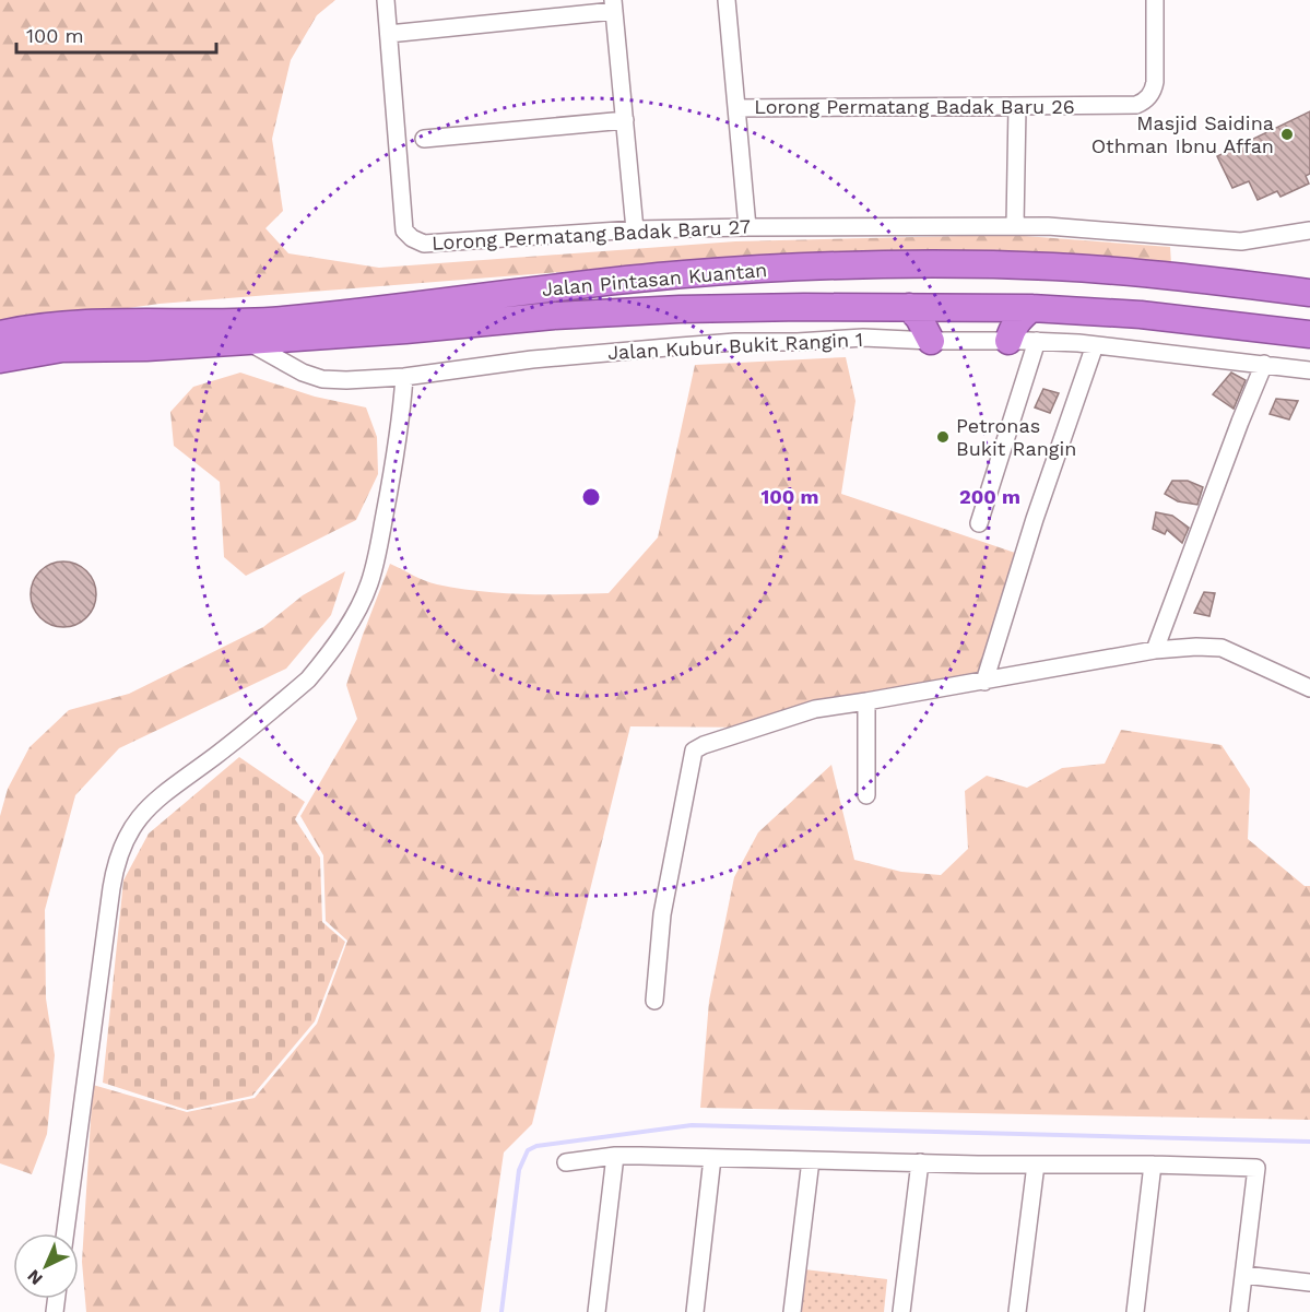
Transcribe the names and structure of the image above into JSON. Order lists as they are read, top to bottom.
{
  "streets": {
    "highway": ["Jalan Pintasan Kuantan"],
    "street": ["Lorong Permatang Badak Baru 26", "Lorong Permatang Badak Baru 27", "Jalan Kubur Bukit Rangin 1"]
  },
  "crossings": [
    ["Jalan Pintasan Kuantan", "Jalan Kubur Bukit Rangin 1"]
  ],
  "places": ["Masjid Saidina Othman Ibnu Affan", "Petronas Bukit Rangin"],
  "scale_bar": "100 m",
  "north": "bottom left",
  "rings": ["100 m", "200 m"]
}
